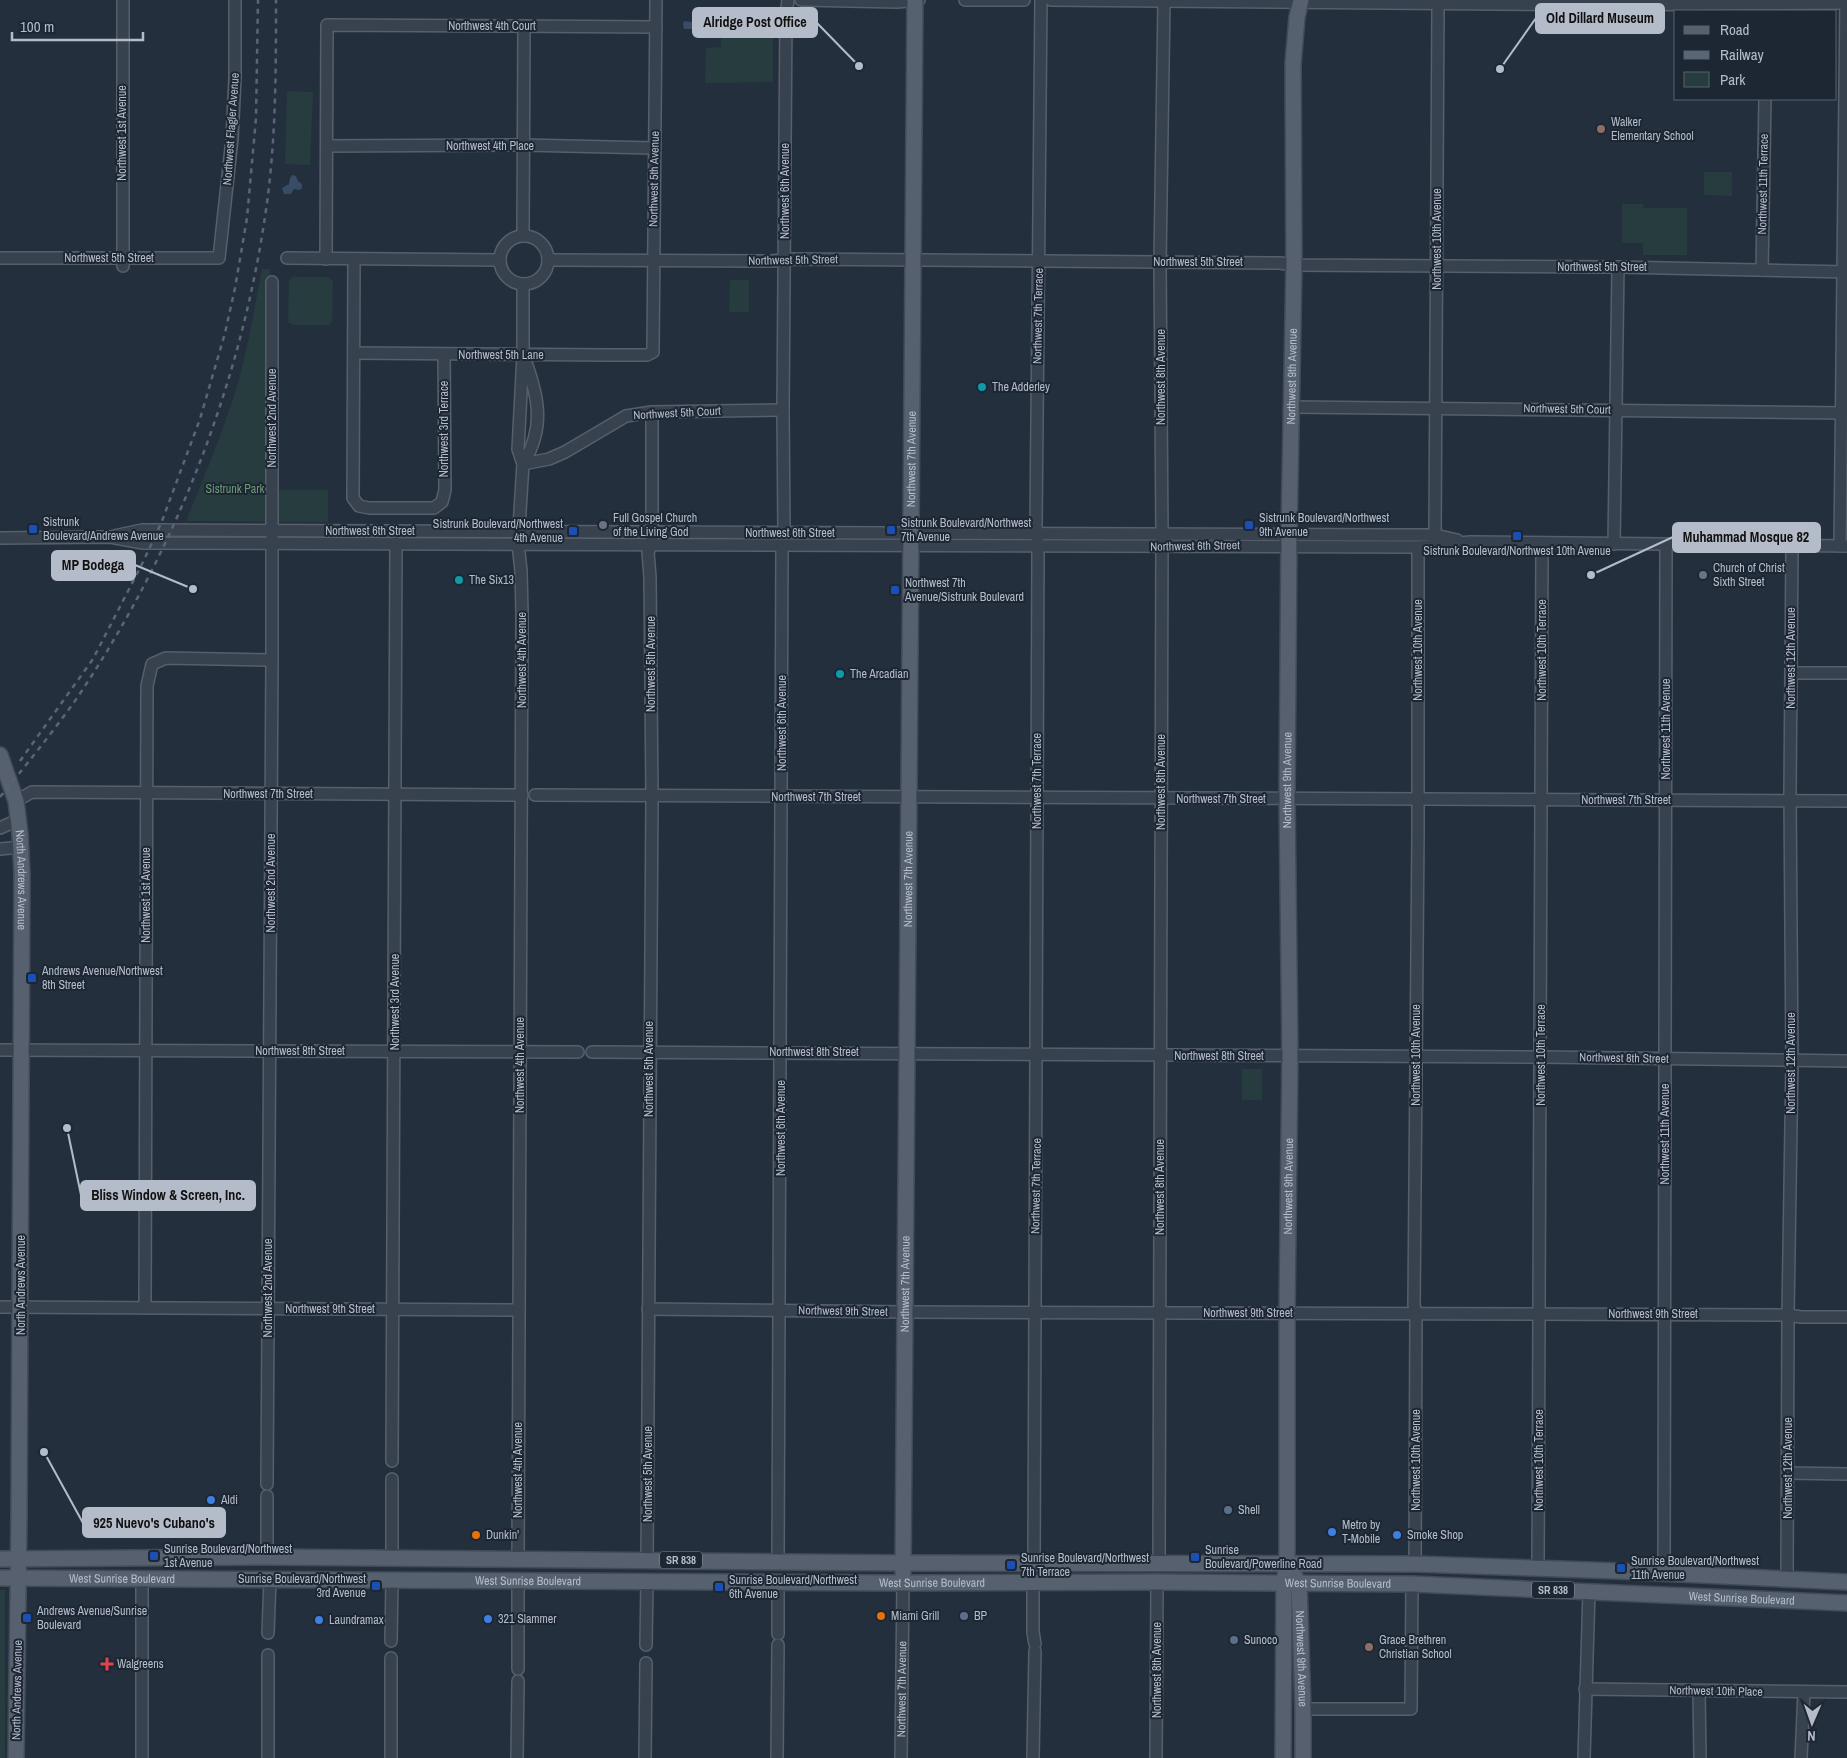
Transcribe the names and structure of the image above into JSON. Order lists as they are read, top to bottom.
{
  "streets": {
    "main road": [
      "Northwest 9th Avenue",
      "Northwest 7th Avenue",
      "North Andrews Avenue",
      "SR 838",
      "West Sunrise Boulevard"
    ],
    "street": [
      "Northwest 4th Court",
      "Northwest Flagler Avenue",
      "Northwest 1st Avenue",
      "Northwest 4th Place",
      "Northwest 5th Avenue",
      "Northwest 11th Terrace",
      "Northwest 6th Avenue",
      "Northwest 10th Avenue",
      "Northwest 5th Street",
      "Northwest 7th Terrace",
      "Northwest 5th Lane",
      "Northwest 8th Avenue",
      "Northwest 5th Court",
      "Northwest 2nd Avenue",
      "Northwest 3rd Terrace",
      "Northwest 6th Street",
      "Northwest 10th Terrace",
      "Northwest 12th Avenue",
      "Northwest 4th Avenue",
      "Northwest 11th Avenue",
      "Northwest 7th Street",
      "Northwest 3rd Avenue",
      "Northwest 8th Street",
      "Northwest 9th Street",
      "Northwest 10th Place"
    ]
  },
  "crossings": [
    ["Northwest 4th Court", "Northwest 4th Place"],
    ["Northwest 4th Court", "Northwest 5th Avenue"],
    ["Northwest Flagler Avenue", "Northwest 5th Street"],
    ["Northwest 1st Avenue", "Northwest 5th Street"],
    ["Northwest 1st Avenue", "Northwest 2nd Avenue"],
    ["Northwest 1st Avenue", "Northwest 7th Street"],
    ["Northwest 1st Avenue", "Northwest 8th Street"],
    ["Northwest 1st Avenue", "Northwest 9th Street"],
    ["Northwest 4th Place", "Northwest 5th Avenue"],
    ["Northwest 5th Avenue", "Northwest 5th Street"],
    ["Northwest 5th Avenue", "Northwest 5th Lane"],
    ["Northwest 5th Avenue", "Northwest 5th Court"],
    ["Northwest 5th Avenue", "Northwest 6th Street"],
    ["Northwest 5th Avenue", "Northwest 7th Street"],
    ["Northwest 5th Avenue", "Northwest 8th Street"],
    ["Northwest 5th Avenue", "Northwest 9th Street"],
    ["Northwest 5th Avenue", "West Sunrise Boulevard"],
    ["Northwest 11th Terrace", "Northwest 5th Street"],
    ["Northwest 6th Avenue", "Northwest 5th Street"],
    ["Northwest 6th Avenue", "Northwest 5th Court"],
    ["Northwest 6th Avenue", "Northwest 6th Street"],
    ["Northwest 6th Avenue", "Northwest 7th Street"],
    ["Northwest 6th Avenue", "Northwest 8th Street"],
    ["Northwest 6th Avenue", "Northwest 9th Street"],
    ["Northwest 6th Avenue", "West Sunrise Boulevard"],
    ["Northwest 10th Avenue", "Northwest 5th Street"],
    ["Northwest 10th Avenue", "Northwest 5th Court"],
    ["Northwest 10th Avenue", "Northwest 6th Street"],
    ["Northwest 10th Avenue", "Northwest 7th Street"],
    ["Northwest 10th Avenue", "Northwest 8th Street"],
    ["Northwest 10th Avenue", "Northwest 9th Street"],
    ["Northwest 10th Avenue", "West Sunrise Boulevard"],
    ["Northwest 5th Street", "Northwest 7th Terrace"],
    ["Northwest 5th Street", "Northwest 9th Avenue"],
    ["Northwest 5th Street", "Northwest 8th Avenue"],
    ["Northwest 5th Street", "Northwest 7th Avenue"],
    ["Northwest 5th Street", "Northwest 4th Avenue"],
    ["Northwest 7th Terrace", "Northwest 6th Street"],
    ["Northwest 7th Terrace", "Northwest 7th Street"],
    ["Northwest 7th Terrace", "Northwest 8th Street"],
    ["Northwest 7th Terrace", "Northwest 9th Street"],
    ["Northwest 7th Terrace", "West Sunrise Boulevard"],
    ["Northwest 5th Lane", "Northwest 3rd Terrace"],
    ["Northwest 5th Lane", "Northwest 6th Street"],
    ["Northwest 5th Lane", "Northwest 4th Avenue"],
    ["Northwest 9th Avenue", "Northwest 5th Court"],
    ["Northwest 9th Avenue", "Northwest 6th Street"],
    ["Northwest 9th Avenue", "Northwest 7th Street"],
    ["Northwest 9th Avenue", "Northwest 8th Street"],
    ["Northwest 9th Avenue", "Northwest 9th Street"],
    ["Northwest 9th Avenue", "West Sunrise Boulevard"],
    ["Northwest 8th Avenue", "Northwest 6th Street"],
    ["Northwest 8th Avenue", "Northwest 7th Street"],
    ["Northwest 8th Avenue", "Northwest 8th Street"],
    ["Northwest 8th Avenue", "Northwest 9th Street"],
    ["Northwest 8th Avenue", "West Sunrise Boulevard"],
    ["Northwest 5th Court", "Northwest 4th Avenue"],
    ["Northwest 2nd Avenue", "Northwest 6th Street"],
    ["Northwest 2nd Avenue", "Northwest 7th Street"],
    ["Northwest 2nd Avenue", "Northwest 8th Street"],
    ["Northwest 2nd Avenue", "Northwest 9th Street"],
    ["Northwest 2nd Avenue", "West Sunrise Boulevard"],
    ["Northwest 3rd Terrace", "Northwest 6th Street"],
    ["Northwest 7th Avenue", "Northwest 6th Street"],
    ["Northwest 7th Avenue", "Northwest 7th Street"],
    ["Northwest 7th Avenue", "Northwest 8th Street"],
    ["Northwest 7th Avenue", "Northwest 9th Street"],
    ["Northwest 7th Avenue", "West Sunrise Boulevard"],
    ["Northwest 6th Street", "Northwest 10th Terrace"],
    ["Northwest 6th Street", "Northwest 12th Avenue"],
    ["Northwest 6th Street", "Northwest 4th Avenue"],
    ["Northwest 6th Street", "Northwest 11th Avenue"],
    ["Northwest 6th Street", "Northwest 3rd Avenue"],
    ["Northwest 10th Terrace", "Northwest 7th Street"],
    ["Northwest 10th Terrace", "Northwest 8th Street"],
    ["Northwest 10th Terrace", "Northwest 9th Street"],
    ["Northwest 10th Terrace", "West Sunrise Boulevard"],
    ["Northwest 12th Avenue", "Northwest 7th Street"],
    ["Northwest 12th Avenue", "Northwest 8th Street"],
    ["Northwest 12th Avenue", "Northwest 9th Street"],
    ["Northwest 12th Avenue", "West Sunrise Boulevard"],
    ["Northwest 4th Avenue", "Northwest 7th Street"],
    ["Northwest 4th Avenue", "Northwest 8th Street"],
    ["Northwest 4th Avenue", "Northwest 9th Street"],
    ["Northwest 4th Avenue", "West Sunrise Boulevard"],
    ["Northwest 11th Avenue", "Northwest 7th Street"],
    ["Northwest 11th Avenue", "Northwest 8th Street"],
    ["Northwest 11th Avenue", "Northwest 9th Street"],
    ["Northwest 11th Avenue", "West Sunrise Boulevard"],
    ["Northwest 7th Street", "North Andrews Avenue"],
    ["Northwest 7th Street", "Northwest 3rd Avenue"],
    ["North Andrews Avenue", "Northwest 8th Street"],
    ["North Andrews Avenue", "Northwest 9th Street"],
    ["North Andrews Avenue", "SR 838"],
    ["North Andrews Avenue", "West Sunrise Boulevard"],
    ["Northwest 3rd Avenue", "Northwest 8th Street"],
    ["Northwest 3rd Avenue", "Northwest 9th Street"],
    ["SR 838", "West Sunrise Boulevard"]
  ],
  "parks": ["Sistrunk Park"],
  "places": {
    "other": [
      "Alridge Post Office",
      "Old Dillard Museum",
      "Walker Elementary School",
      "The Adderley",
      "Full Gospel Church of the Living God",
      "Muhammad Mosque 82",
      "Church of Christ Sixth Street",
      "The Six13",
      "MP Bodega",
      "The Arcadian",
      "Bliss Window & Screen, Inc.",
      "925 Nuevo's Cubano's",
      "Aldi",
      "Shell",
      "Metro by T-Mobile",
      "Dunkin'",
      "Smoke Shop",
      "Miami Grill",
      "BP",
      "321 Slammer",
      "Laundramax",
      "Sunoco",
      "Grace Brethren Christian School"
    ],
    "transit": [
      "Sistrunk Boulevard/Northwest 9th Avenue",
      "Sistrunk Boulevard/Andrews Avenue",
      "Sistrunk Boulevard/Northwest 7th Avenue",
      "Sistrunk Boulevard/Northwest 4th Avenue",
      "Sistrunk Boulevard/Northwest 10th Avenue",
      "Northwest 7th Avenue/Sistrunk Boulevard",
      "Andrews Avenue/Northwest 8th Street",
      "Sunrise Boulevard/Northwest 1st Avenue",
      "Sunrise Boulevard/Powerline Road",
      "Sunrise Boulevard/Northwest 7th Terrace",
      "Sunrise Boulevard/Northwest 11th Avenue",
      "Sunrise Boulevard/Northwest 3rd Avenue",
      "Sunrise Boulevard/Northwest 6th Avenue",
      "Andrews Avenue/Sunrise Boulevard"
    ],
    "health": ["Walgreens"]
  },
  "legend": ["Road", "Railway", "Park"],
  "scale_bar": "100 m",
  "north": "bottom"
}
